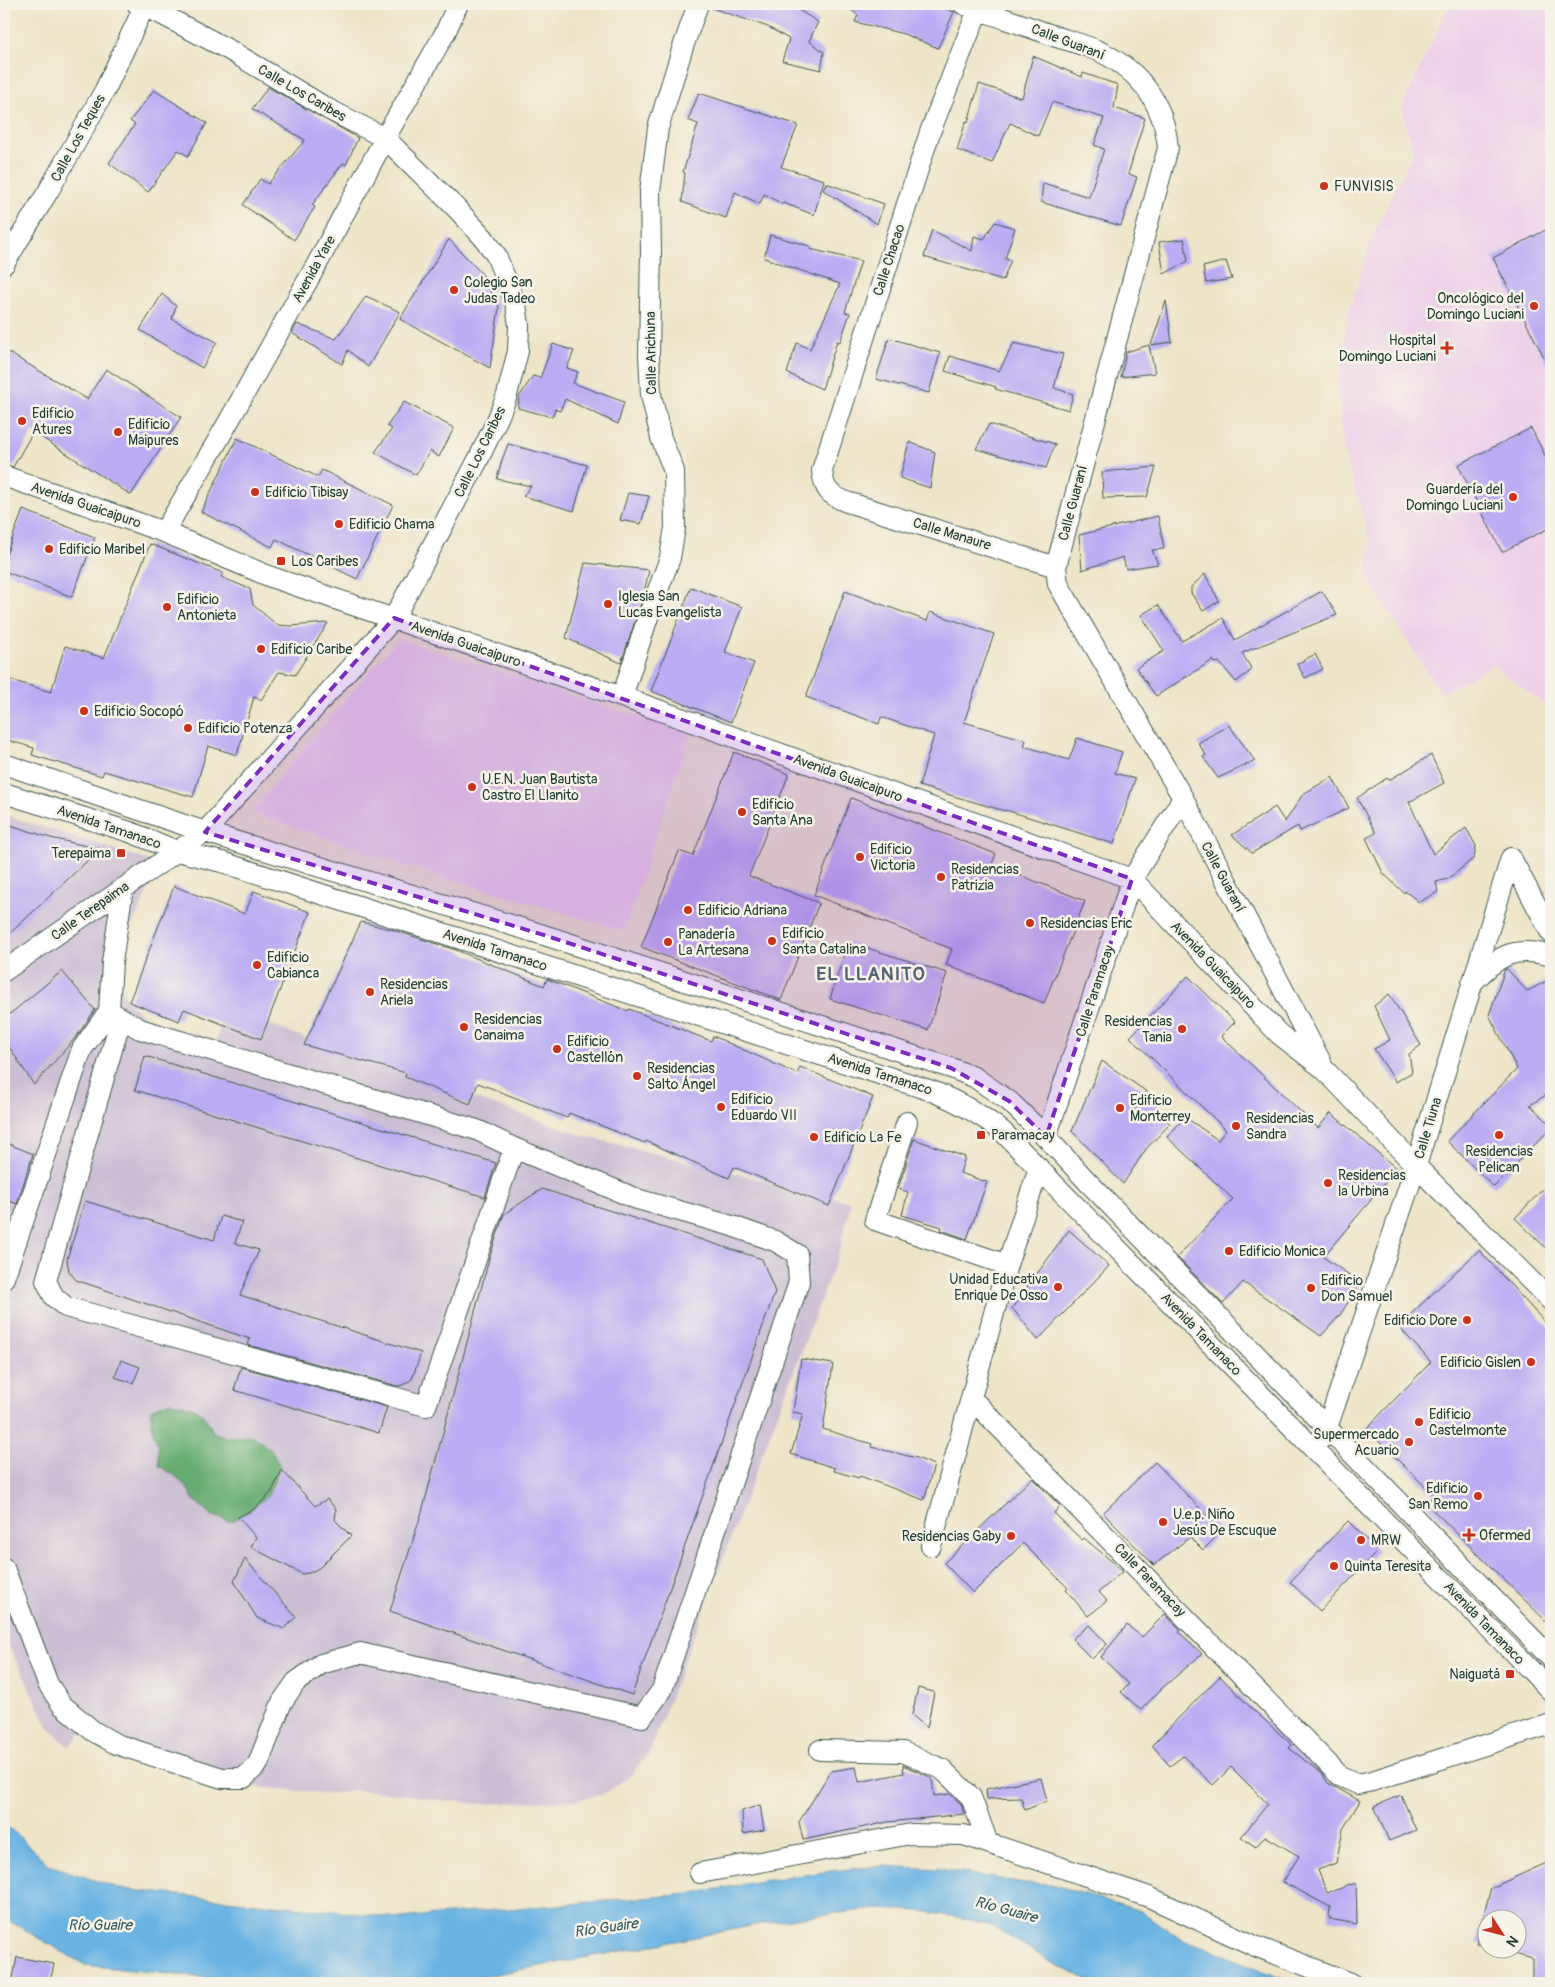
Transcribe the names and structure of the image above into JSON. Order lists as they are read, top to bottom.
{
  "streets": {
    "street": [
      "Calle Guaraní",
      "Calle Los Caribes",
      "Calle Los Teques",
      "Calle Chacao",
      "Avenida Yare",
      "Calle Arichuna",
      "Avenida Guaicaipuro",
      "Calle Manaure",
      "Avenida Tamanaco",
      "Calle Terepaima",
      "Calle Paramacay",
      "Calle Tiuna"
    ]
  },
  "crossings": [
    ["Calle Guaraní", "Calle Chacao"],
    ["Calle Guaraní", "Avenida Guaicaipuro"],
    ["Calle Guaraní", "Calle Manaure"],
    ["Calle Guaraní", "Calle Paramacay"],
    ["Calle Los Caribes", "Calle Los Teques"],
    ["Calle Los Caribes", "Avenida Yare"],
    ["Calle Los Caribes", "Avenida Guaicaipuro"],
    ["Calle Los Caribes", "Avenida Tamanaco"],
    ["Calle Los Caribes", "Calle Terepaima"],
    ["Calle Chacao", "Calle Manaure"],
    ["Avenida Yare", "Avenida Guaicaipuro"],
    ["Calle Arichuna", "Avenida Guaicaipuro"],
    ["Avenida Guaicaipuro", "Calle Paramacay"],
    ["Avenida Guaicaipuro", "Calle Tiuna"],
    ["Avenida Tamanaco", "Calle Terepaima"],
    ["Avenida Tamanaco", "Calle Paramacay"],
    ["Avenida Tamanaco", "Calle Tiuna"]
  ],
  "districts": ["EL LLANITO"],
  "water": ["Río Guaire"],
  "places": {
    "other": [
      "FUNVISIS",
      "Colegio San Judas Tadeo",
      "Oncológico del Domingo Luciani",
      "Edificio Atures",
      "Edificio Maipures",
      "Edificio Tibisay",
      "Guardería del Domingo Luciani",
      "Edificio Chama",
      "Edificio Maribel",
      "Iglesia San Lucas Evangelista",
      "Edificio Antonieta",
      "Edificio Caribe",
      "Edificio Socopó",
      "Edificio Potenza",
      "U.E.N. Juan Bautista Castro El Llanito",
      "Edificio Santa Ana",
      "Edificio Victoria",
      "Residencias Patrizia",
      "Edificio Adriana",
      "Residencias Eric",
      "Edificio Santa Catalina",
      "Panadería La Artesana",
      "Edificio Cabianca",
      "Residencias Ariela",
      "Residencias Canaima",
      "Residencias Tania",
      "Edificio Castellón",
      "Residencias Salto Ángel",
      "Edificio Eduardo VII",
      "Edificio Monterrey",
      "Residencias Sandra",
      "Residencias Pelican",
      "Edificio La Fe",
      "Residencias la Urbina",
      "Edificio Monica",
      "Unidad Educativa Enrique De Osso",
      "Edificio Don Samuel",
      "Edificio Dore",
      "Edificio Gislen",
      "Edificio Castelmonte",
      "Supermercado Acuario",
      "Edificio San Remo",
      "U.e.p. Niño Jesús De Escuque",
      "Residencias Gaby",
      "MRW",
      "Quinta Teresita"
    ],
    "health": ["Hospital Domingo Luciani", "Ofermed"],
    "transit": [
      "Los Caribes",
      "Terepaima",
      "Paramacay",
      "Naiguatá"
    ]
  },
  "north": "bottom right"
}
